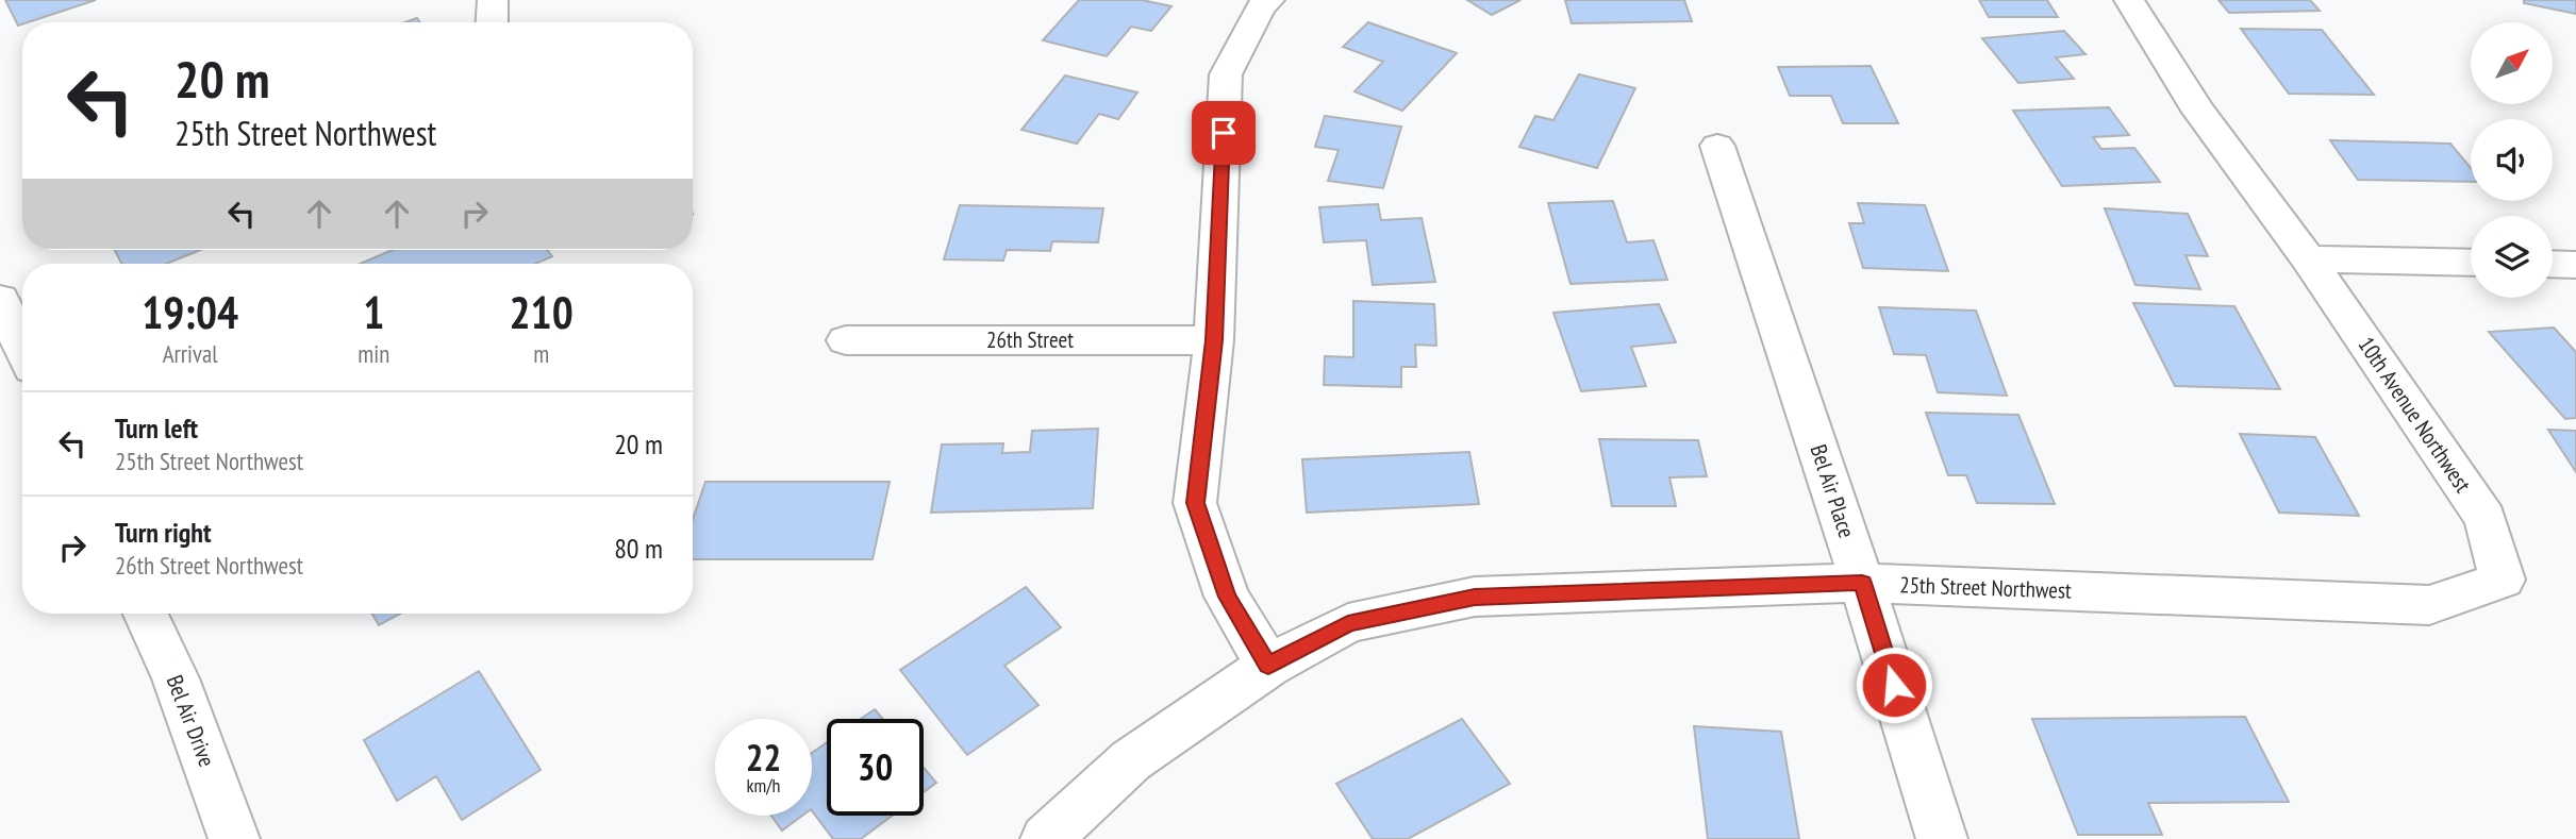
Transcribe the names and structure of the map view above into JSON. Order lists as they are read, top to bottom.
{
  "streets": {
    "street": [
      "26th Street",
      "10th Avenue Northwest",
      "Bel Air Place",
      "25th Street Northwest",
      "Bel Air Drive"
    ]
  },
  "crossings": [
    ["10th Avenue Northwest", "25th Street Northwest"],
    ["Bel Air Place", "25th Street Northwest"]
  ],
  "north": "top right",
  "page": {
    "turn": ["20 m", "25th Street Northwest"],
    "eta": [
      "19:04",
      "Arrival",
      "1",
      "min",
      "210",
      "m"
    ],
    "list": [
      {
        "name": "Turn left",
        "note": "25th Street Northwest",
        "value": "20 m"
      },
      {
        "name": "Turn right",
        "note": "26th Street Northwest",
        "value": "80 m"
      }
    ],
    "speed": "22 km/h",
    "limit": "30"
  }
}
